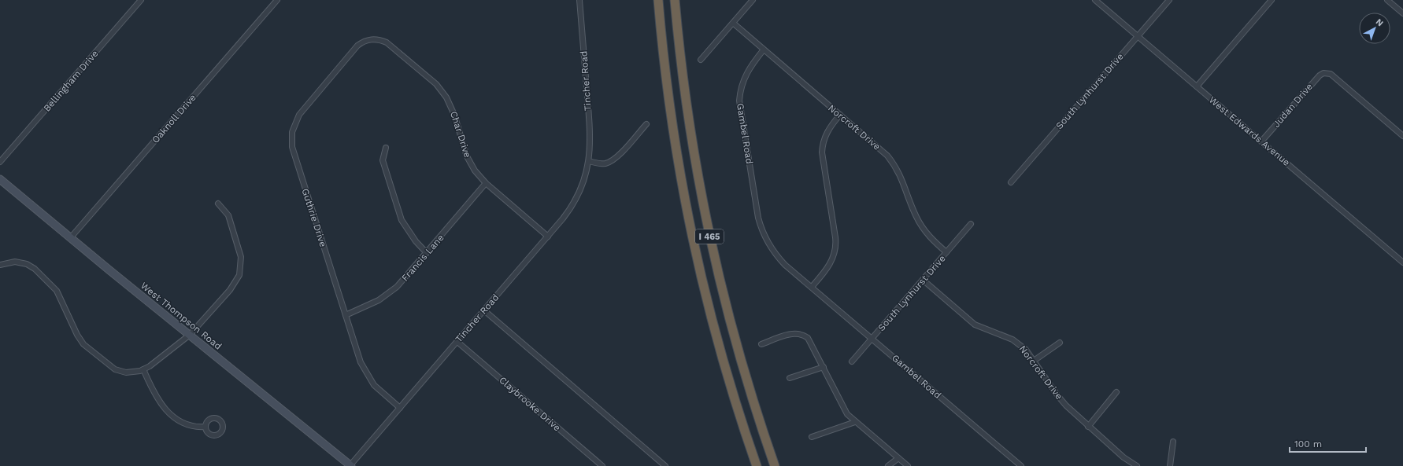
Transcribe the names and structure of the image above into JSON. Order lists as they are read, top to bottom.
{
  "streets": {
    "highway": ["I 465"],
    "main road": ["West Thompson Road"],
    "street": [
      "Bellingham Drive",
      "Tincher Road",
      "South Lynhurst Drive",
      "Judan Drive",
      "Oaknoll Drive",
      "Norcroft Drive",
      "West Edwards Avenue",
      "Gambel Road",
      "Char Drive",
      "Guthrie Drive",
      "Francis Lane",
      "Claybrooke Drive"
    ]
  },
  "crossings": [
    ["Tincher Road", "Char Drive"],
    ["Tincher Road", "Guthrie Drive"],
    ["Tincher Road", "West Thompson Road"],
    ["Tincher Road", "Claybrooke Drive"],
    ["South Lynhurst Drive", "Norcroft Drive"],
    ["South Lynhurst Drive", "West Edwards Avenue"],
    ["South Lynhurst Drive", "Gambel Road"],
    ["Judan Drive", "West Edwards Avenue"],
    ["Oaknoll Drive", "West Thompson Road"],
    ["Norcroft Drive", "Gambel Road"],
    ["Char Drive", "Guthrie Drive"],
    ["Char Drive", "Francis Lane"],
    ["Guthrie Drive", "Francis Lane"]
  ],
  "scale_bar": "100 m",
  "north": "top right"
}
